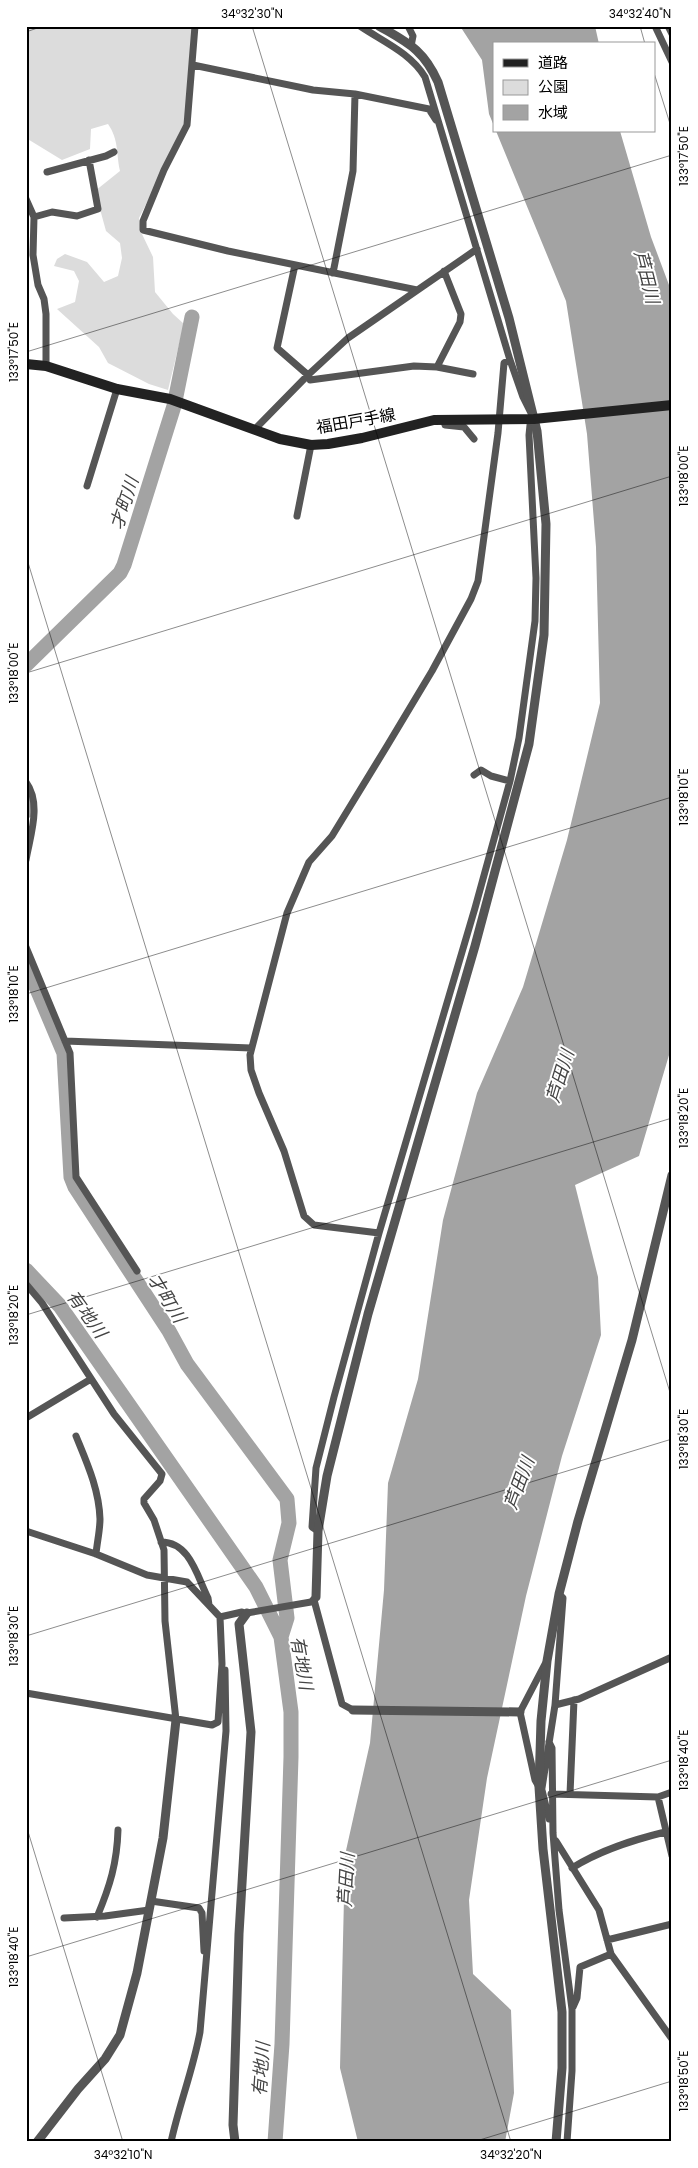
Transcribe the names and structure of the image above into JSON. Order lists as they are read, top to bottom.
{
  "streets": {
    "main road": ["福田戸手線"]
  },
  "water": ["芦田川", "才町川", "有地川"],
  "legend": ["道路", "公園", "水域"],
  "coordinates": [
    "34°32'30\"N",
    "34°32'40\"N",
    "133°17'50\"E",
    "133°18'00\"E",
    "133°18'10\"E",
    "133°18'20\"E",
    "133°18'30\"E",
    "133°18'40\"E",
    "133°18'50\"E",
    "34°32'10\"N",
    "34°32'20\"N"
  ]
}
